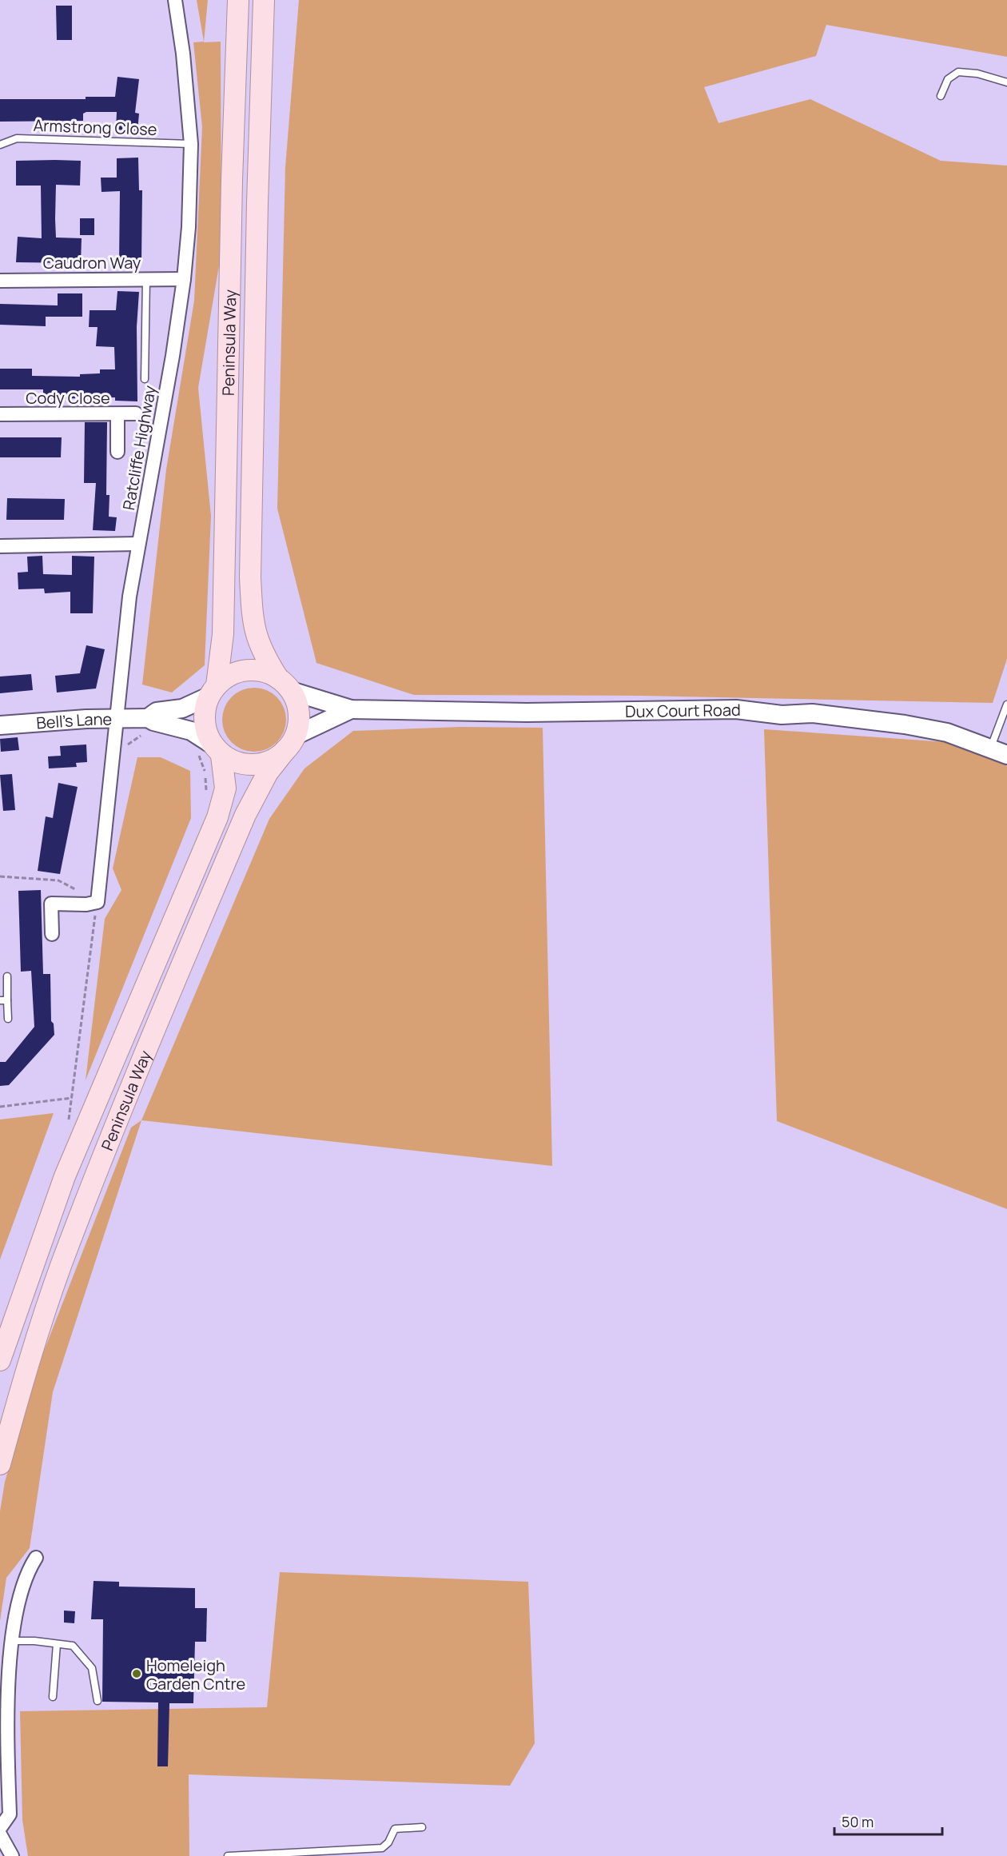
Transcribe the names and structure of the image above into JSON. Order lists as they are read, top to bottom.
{
  "streets": {
    "main road": ["Peninsula Way"],
    "street": [
      "Caudron Way",
      "Cody Close",
      "Ratcliffe Highway",
      "Dux Court Road",
      "Bell's Lane"
    ],
    "lane": ["Armstrong Close"]
  },
  "crossings": [
    ["Armstrong Close", "Ratcliffe Highway"],
    ["Caudron Way", "Ratcliffe Highway"],
    ["Peninsula Way", "Dux Court Road"],
    ["Peninsula Way", "Bell's Lane"],
    ["Ratcliffe Highway", "Bell's Lane"],
    ["Dux Court Road", "Bell's Lane"]
  ],
  "places": ["Homeleigh Garden Cntre"],
  "scale_bar": "50 m"
}
